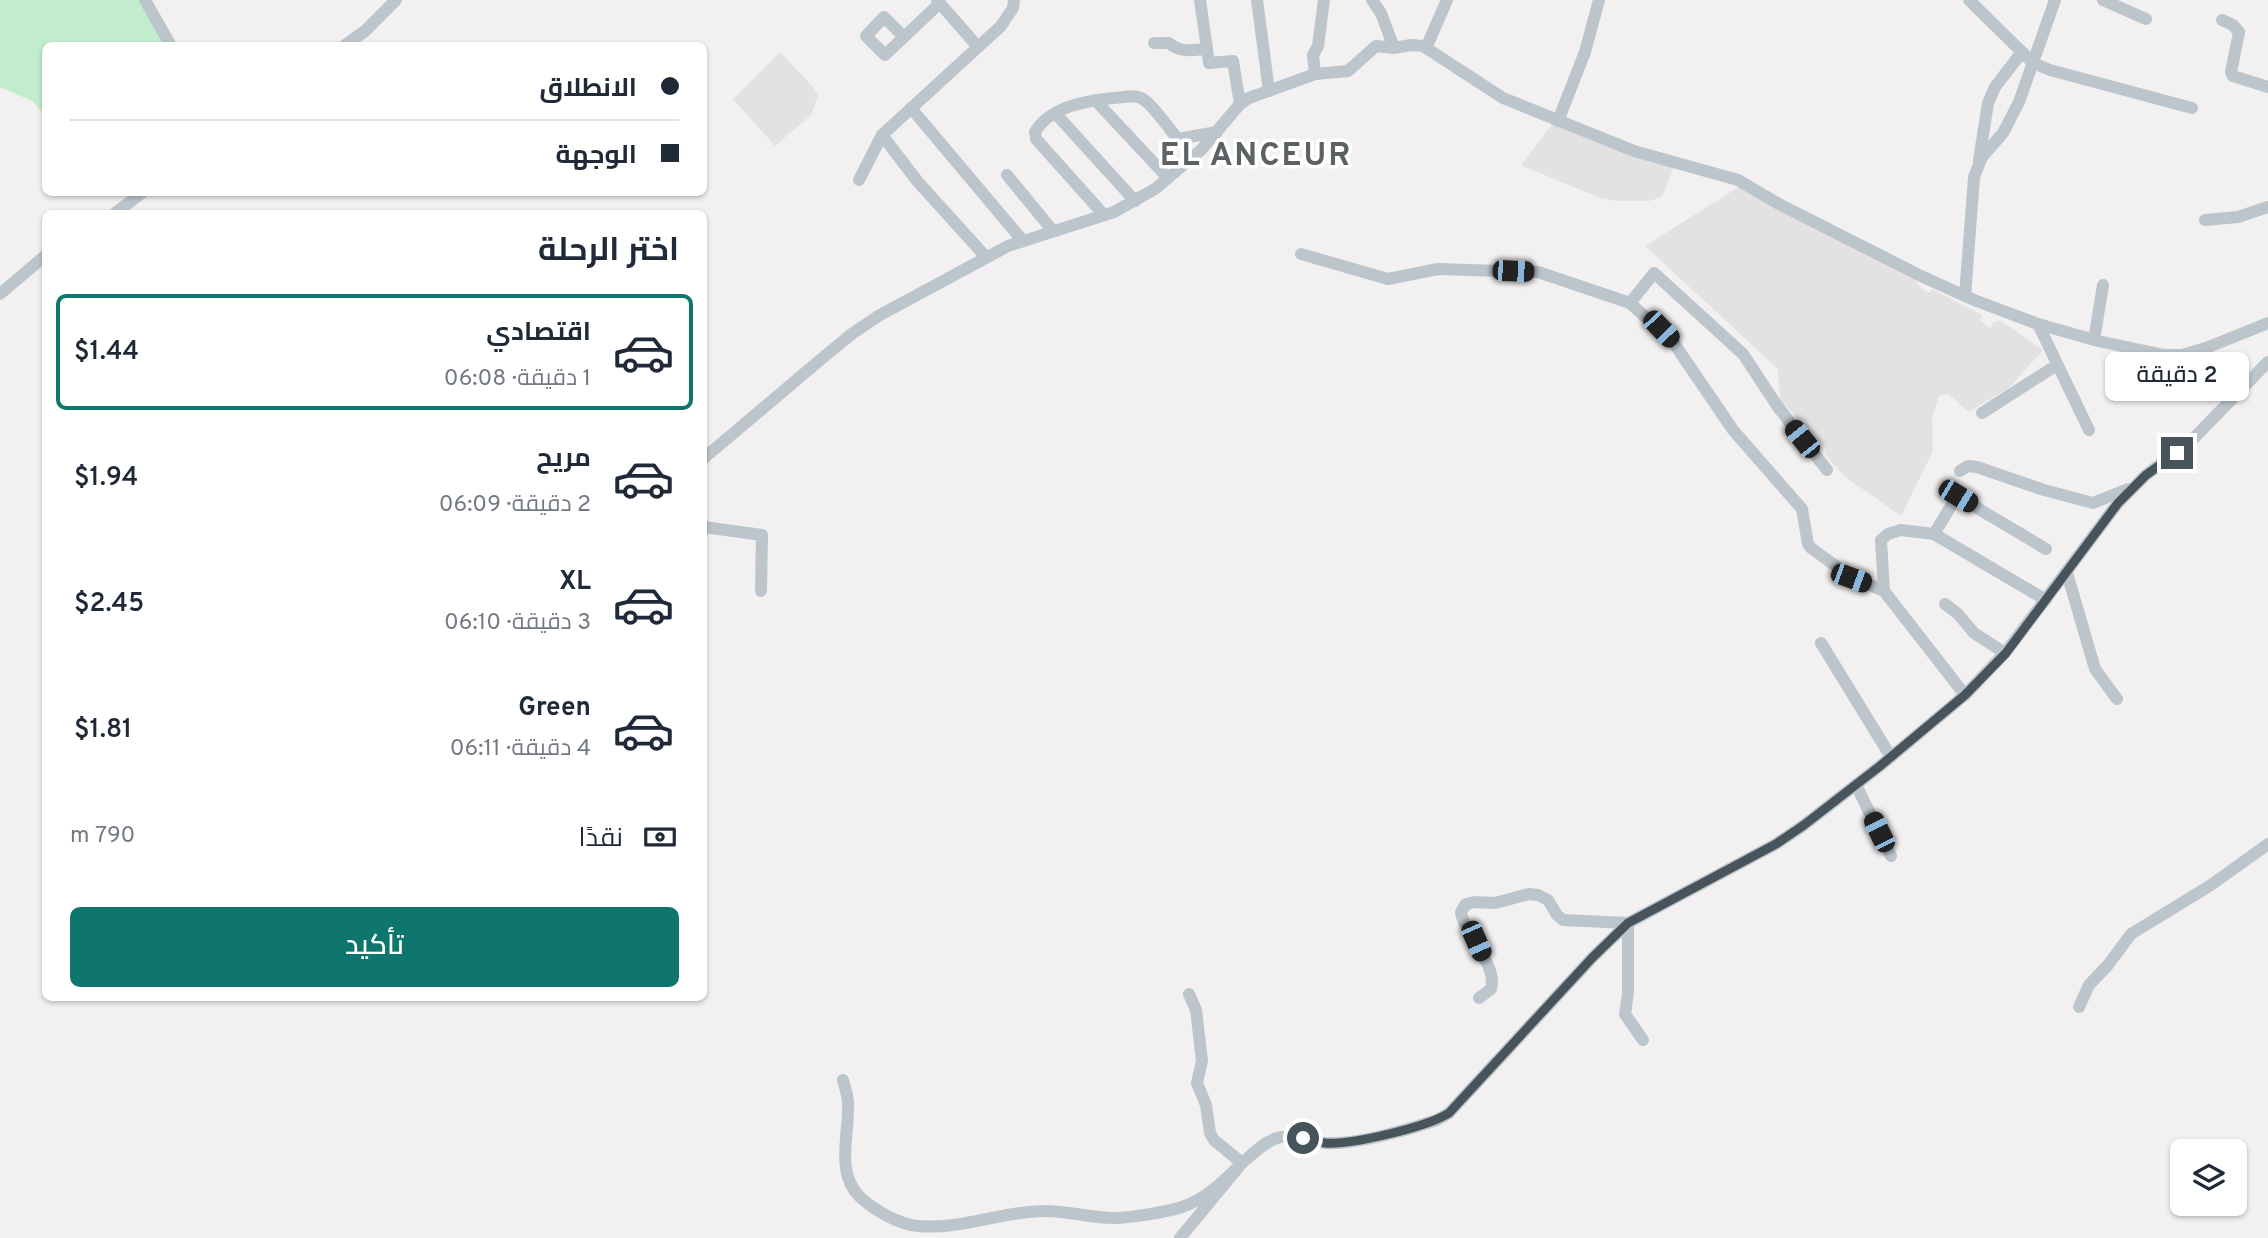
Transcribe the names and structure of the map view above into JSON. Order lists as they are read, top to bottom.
{
  "districts": ["EL ANCEUR"],
  "page": {
    "banner": ["الانطلاق", "الوجهة"],
    "heading": "اختر الرحلة",
    "list": [
      {
        "name": "اقتصادي",
        "note": "1 دقيقة · 06:08",
        "value": "$1.44"
      },
      {
        "name": "مريح",
        "note": "2 دقيقة · 06:09",
        "value": "$1.94"
      },
      {
        "name": "XL",
        "note": "3 دقيقة · 06:10",
        "value": "$2.45"
      },
      {
        "name": "Green",
        "note": "4 دقيقة · 06:11",
        "value": "$1.81"
      }
    ],
    "bubble": "2 دقيقة",
    "pay": ["نقدًا", "790 m"],
    "buttons": "تأكيد"
  }
}
